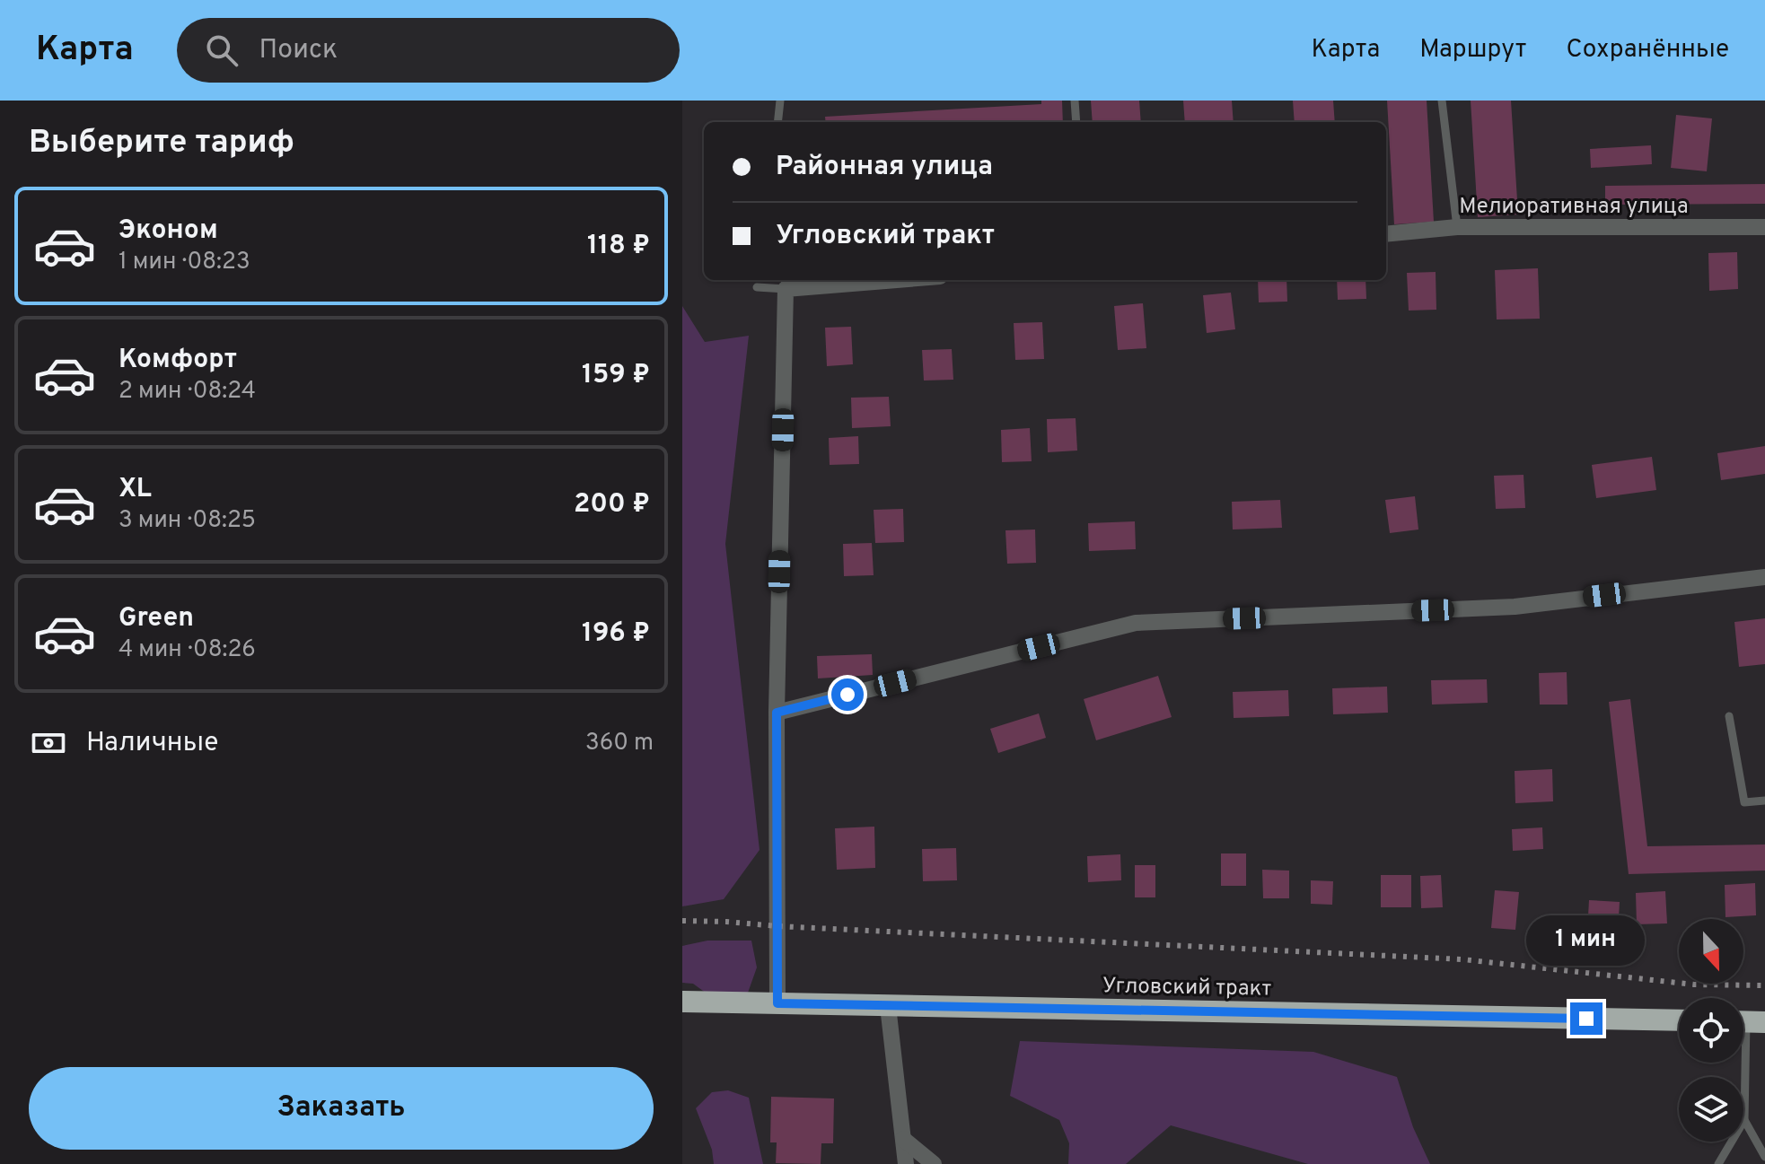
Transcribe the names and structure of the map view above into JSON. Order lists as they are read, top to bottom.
{
  "streets": {
    "highway": ["Угловский тракт"],
    "street": ["Мелиоративная улица"]
  },
  "north": "bottom",
  "page": {
    "header": "Карта",
    "search": "Поиск",
    "nav": ["Карта", "Маршрут", "Сохранённые"],
    "heading": "Выберите тариф",
    "banner": ["Районная улица", "Угловский тракт"],
    "list": [
      {
        "name": "Эконом",
        "note": "1 мин · 08:23",
        "value": "118 ₽"
      },
      {
        "name": "Комфорт",
        "note": "2 мин · 08:24",
        "value": "159 ₽"
      },
      {
        "name": "XL",
        "note": "3 мин · 08:25",
        "value": "200 ₽"
      },
      {
        "name": "Green",
        "note": "4 мин · 08:26",
        "value": "196 ₽"
      }
    ],
    "pay": ["Наличные", "360 m"],
    "bubble": "1 мин",
    "buttons": "Заказать"
  }
}
